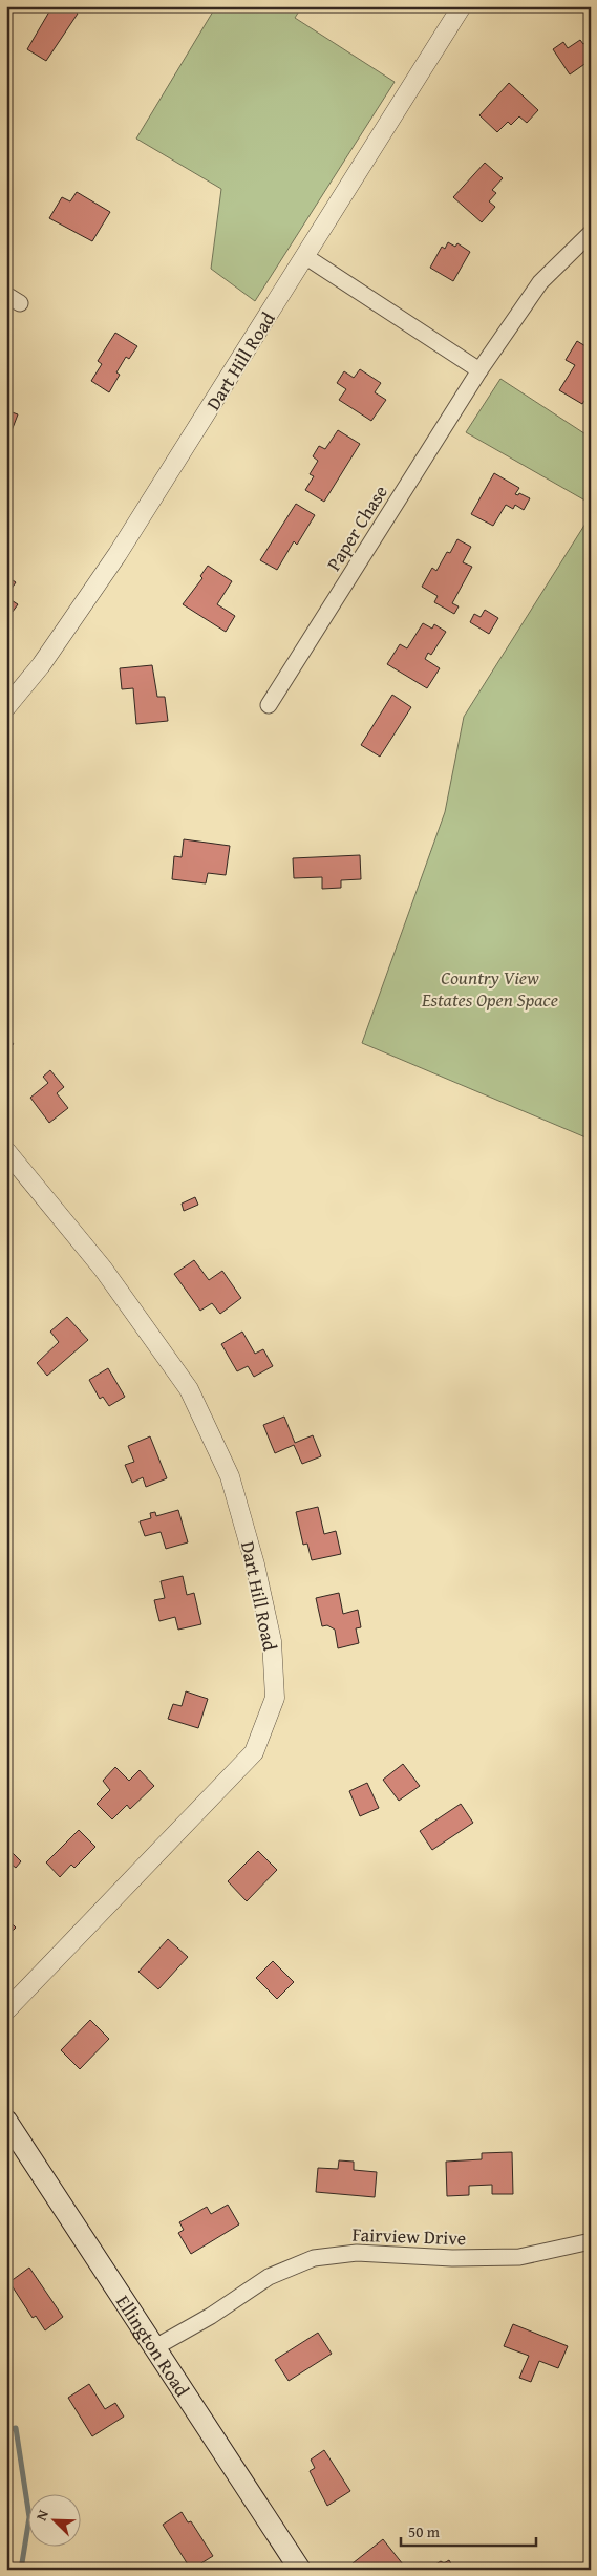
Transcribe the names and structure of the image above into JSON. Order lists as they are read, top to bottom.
{
  "streets": {
    "main road": ["Ellington Road"],
    "street": ["Dart Hill Road", "Paper Chase", "Fairview Drive"]
  },
  "crossings": [
    ["Fairview Drive", "Ellington Road"]
  ],
  "parks": ["Country View Estates Open Space"],
  "scale_bar": "50 m",
  "north": "top left"
}
